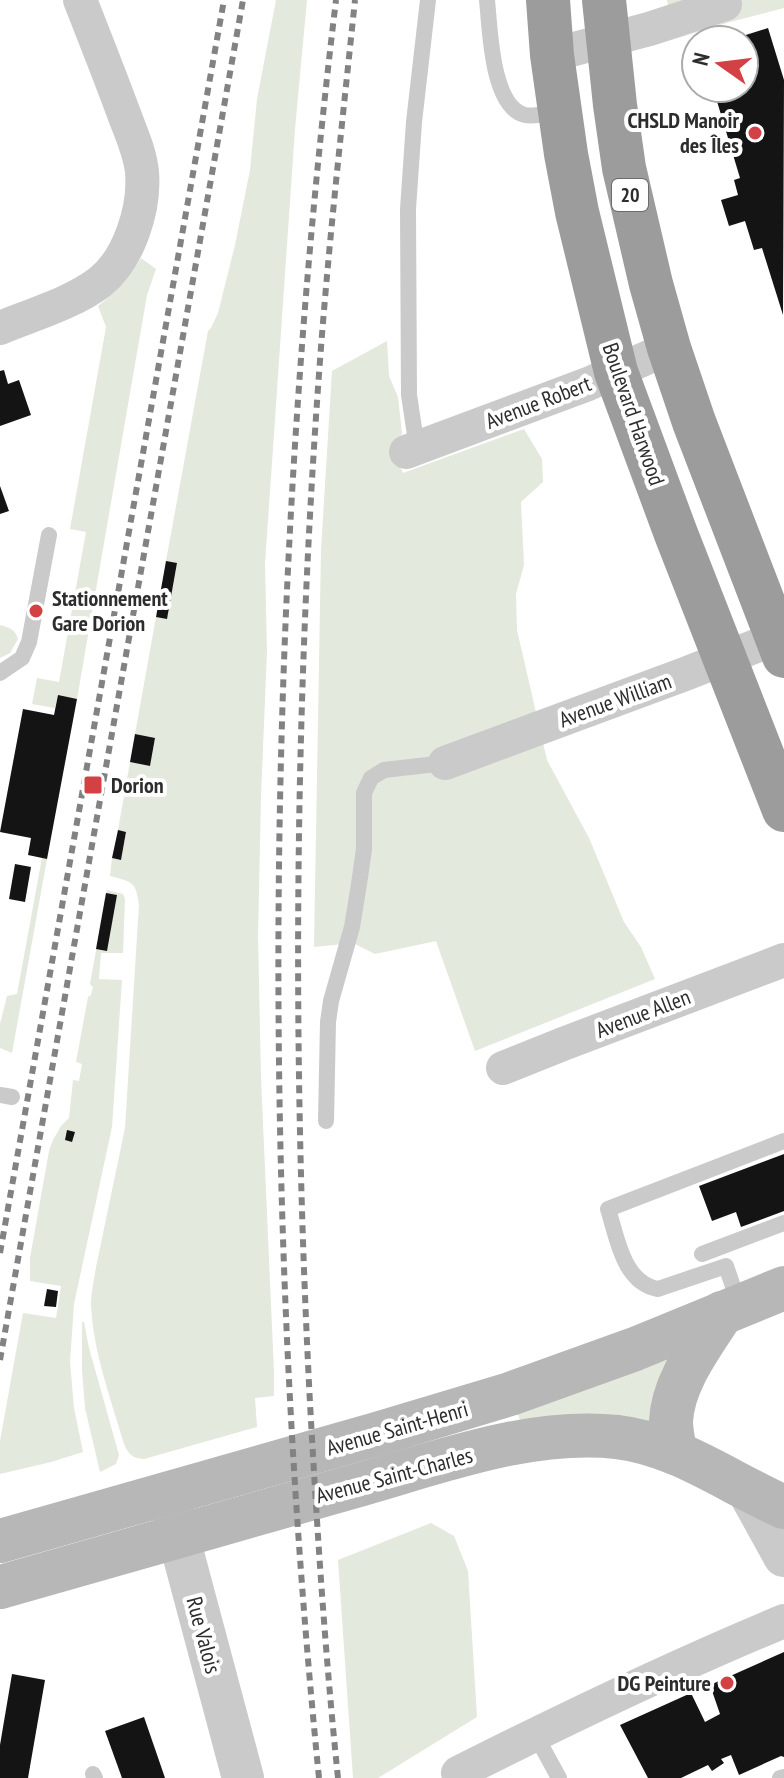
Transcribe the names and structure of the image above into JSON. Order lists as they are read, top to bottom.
{
  "streets": {
    "highway": ["20", "Boulevard Harwood"],
    "main road": ["Avenue Saint-Henri", "Avenue Saint-Charles"],
    "street": [
      "Avenue Robert",
      "Avenue William",
      "Avenue Allen",
      "Rue Valois"
    ]
  },
  "crossings": [
    ["20", "Avenue Robert"],
    ["20", "Avenue William"],
    ["Avenue Robert", "Boulevard Harwood"],
    ["Boulevard Harwood", "Avenue William"],
    ["Avenue Saint-Henri", "Rue Valois"],
    ["Avenue Saint-Charles", "Rue Valois"]
  ],
  "places": {
    "other": ["CHSLD Manoir des Îles", "Stationnement Gare Dorion", "DG Peinture"],
    "transit": ["Dorion"]
  },
  "north": "left"
}
